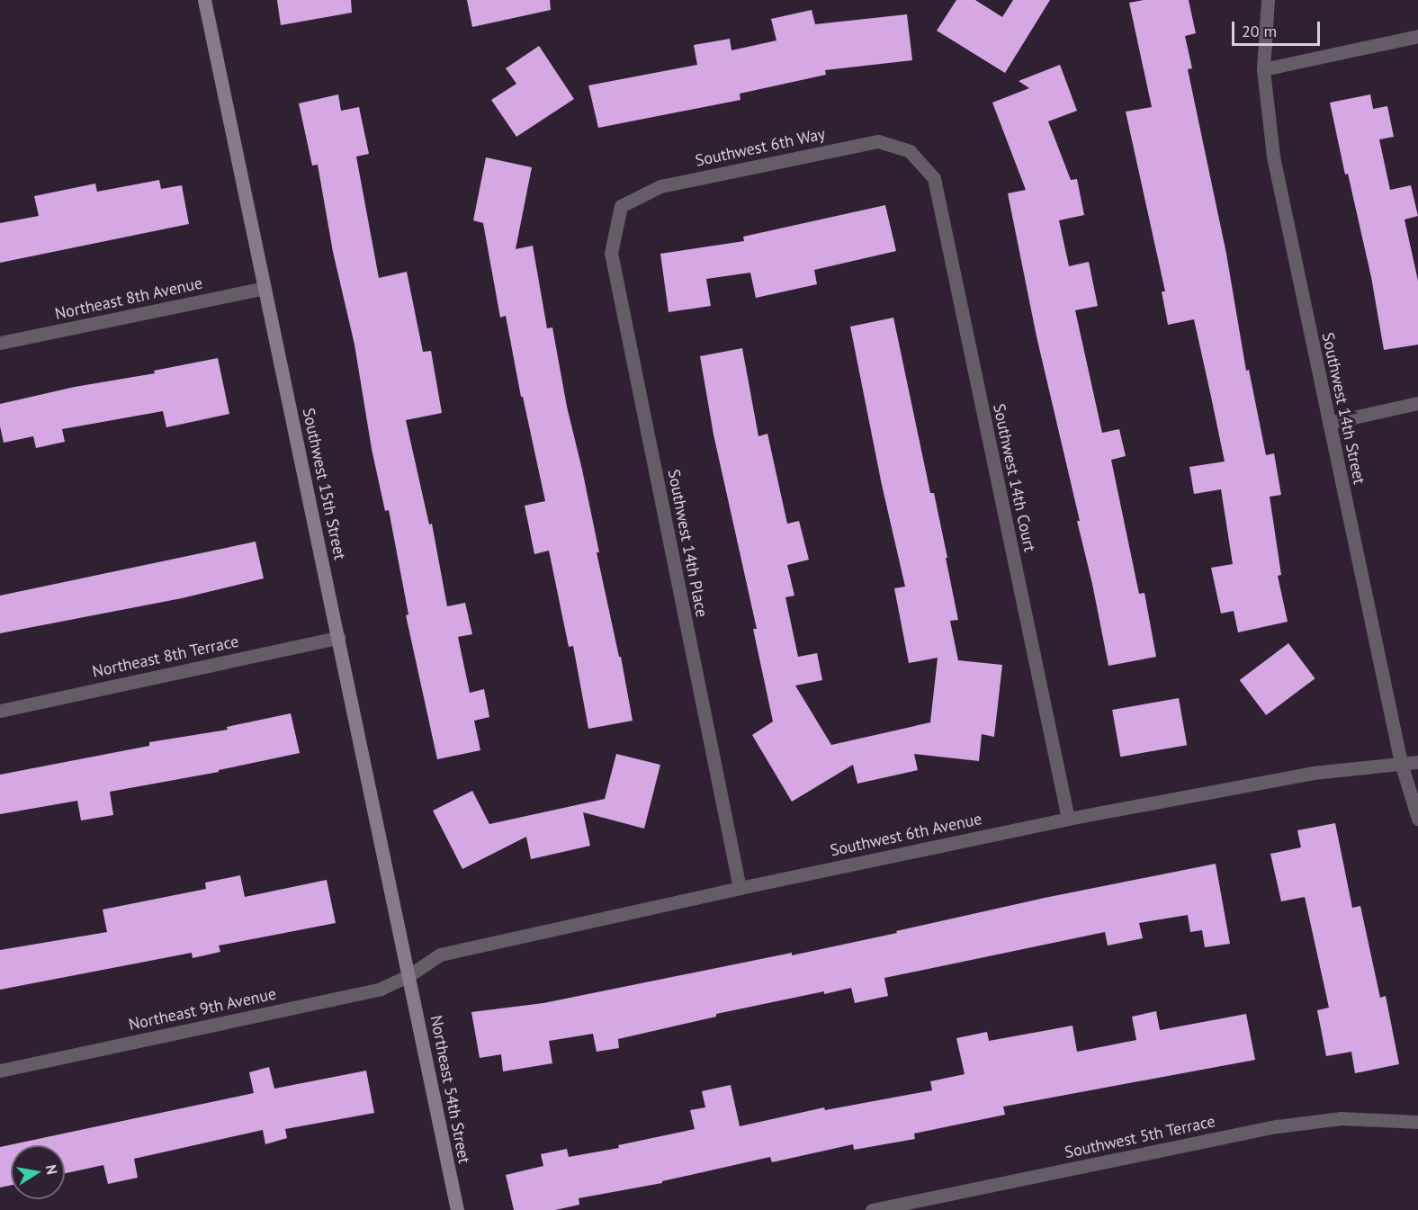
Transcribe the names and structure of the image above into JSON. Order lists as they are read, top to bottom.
{
  "streets": {
    "street": [
      "Southwest 6th Way",
      "Northeast 8th Avenue",
      "Southwest 14th Street",
      "Southwest 14th Court",
      "Southwest 15th Street",
      "Southwest 14th Place",
      "Northeast 8th Terrace",
      "Southwest 6th Avenue",
      "Northeast 9th Avenue",
      "Northeast 54th Street",
      "Southwest 5th Terrace"
    ]
  },
  "crossings": [
    ["Southwest 6th Way", "Southwest 14th Court"],
    ["Southwest 6th Way", "Southwest 14th Place"],
    ["Northeast 8th Avenue", "Southwest 15th Street"],
    ["Southwest 14th Street", "Southwest 6th Avenue"],
    ["Southwest 14th Court", "Southwest 6th Avenue"],
    ["Southwest 15th Street", "Northeast 8th Terrace"],
    ["Southwest 15th Street", "Southwest 6th Avenue"],
    ["Southwest 15th Street", "Northeast 9th Avenue"],
    ["Southwest 15th Street", "Northeast 54th Street"],
    ["Southwest 14th Place", "Southwest 6th Avenue"],
    ["Southwest 6th Avenue", "Northeast 9th Avenue"],
    ["Southwest 6th Avenue", "Northeast 54th Street"],
    ["Northeast 9th Avenue", "Northeast 54th Street"]
  ],
  "scale_bar": "20 m",
  "north": "right"
}
